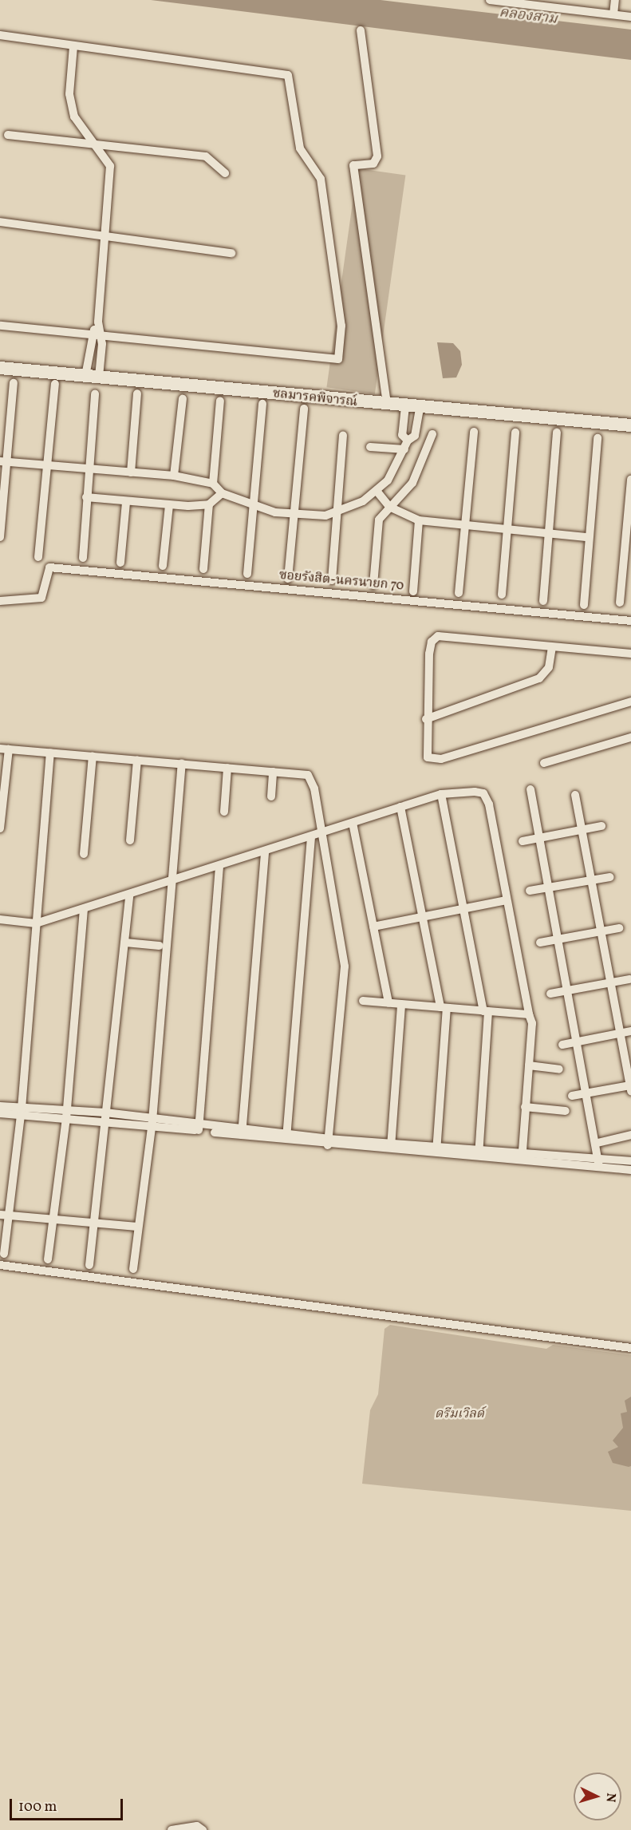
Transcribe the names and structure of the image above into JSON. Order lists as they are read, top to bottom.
{
  "streets": {
    "street": ["ชลมารคพิจารณ์", "ซอยรังสิต-นครนายก 70"]
  },
  "water": ["คลองสาม"],
  "parks": ["ดรีมเวิลด์"],
  "scale_bar": "100 m",
  "north": "right"
}
